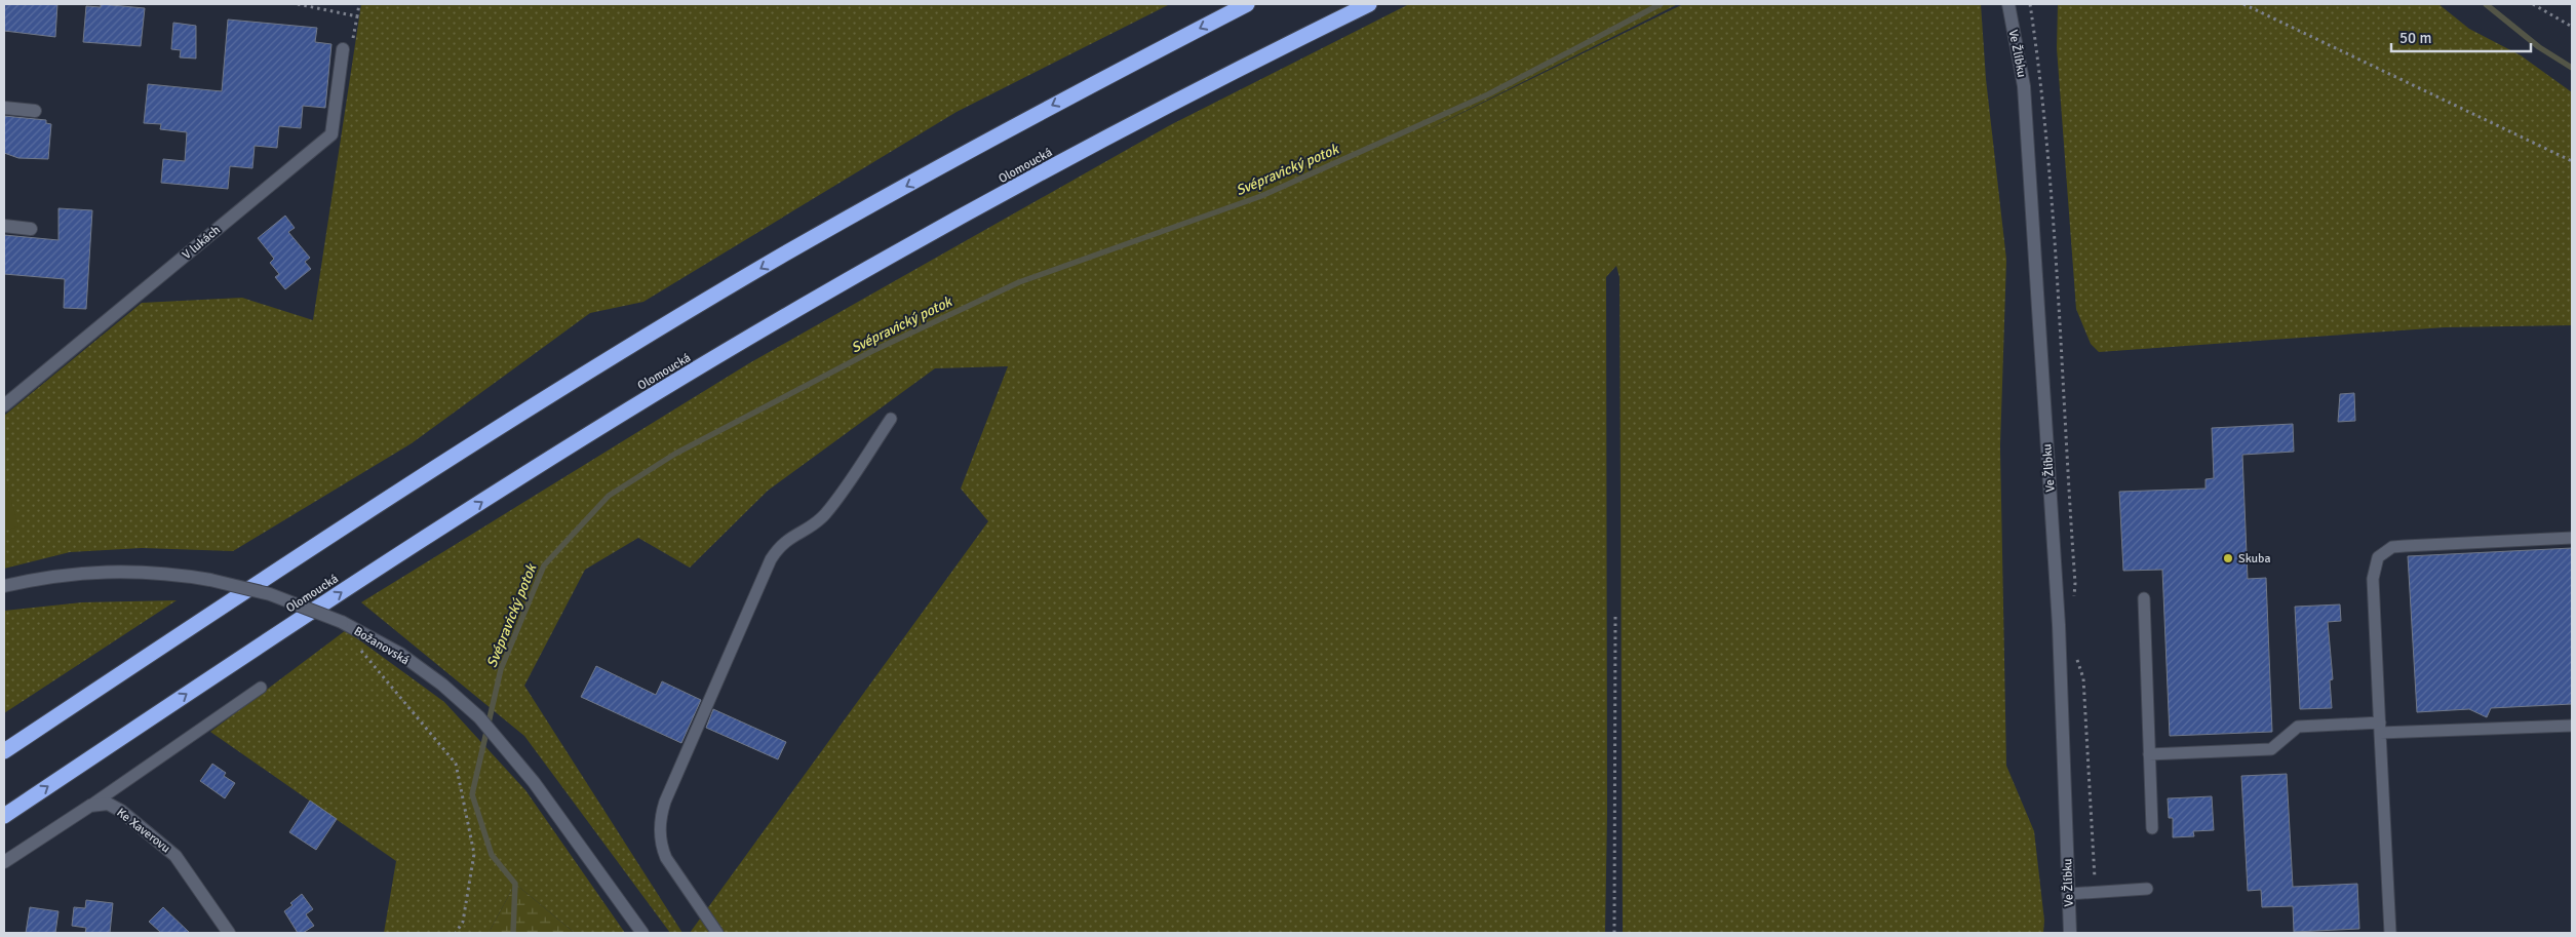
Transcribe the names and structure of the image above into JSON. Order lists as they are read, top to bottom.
{
  "streets": {
    "highway": ["Olomoucká"],
    "street": [
      "Ve Žlíbku",
      "V lukách",
      "Božanovská",
      "Ke Xaverovu"
    ]
  },
  "water": ["Svépravický potok"],
  "places": ["Skuba"],
  "scale_bar": "50 m"
}
